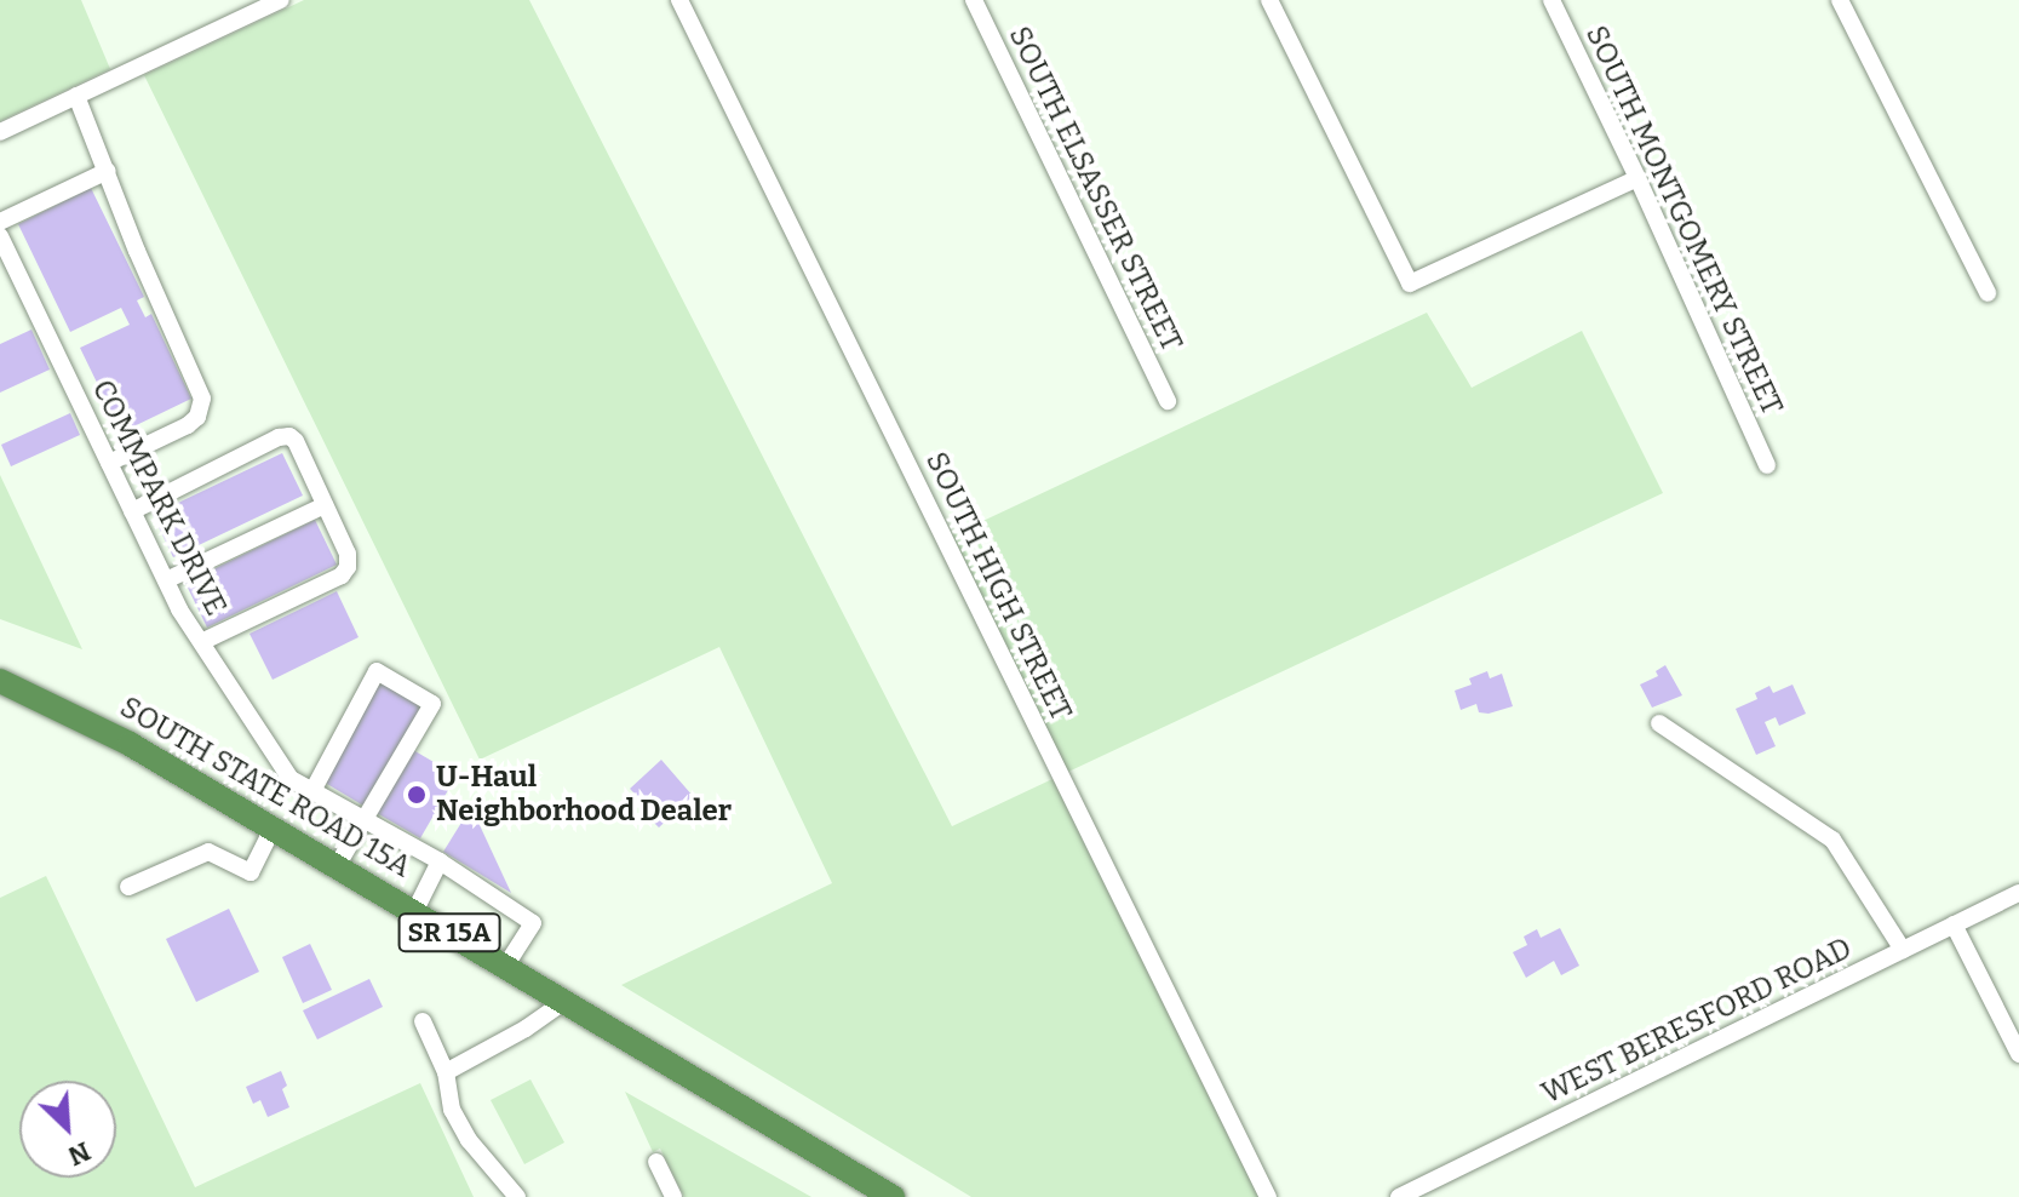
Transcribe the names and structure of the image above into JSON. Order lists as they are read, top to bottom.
{
  "streets": {
    "highway": ["SOUTH STATE ROAD 15A", "SR 15A"],
    "street": [
      "SOUTH ELSASSER STREET",
      "SOUTH MONTGOMERY STREET",
      "COMMPARK DRIVE",
      "SOUTH HIGH STREET",
      "WEST BERESFORD ROAD"
    ]
  },
  "crossings": [
    ["COMMPARK DRIVE", "SOUTH STATE ROAD 15A"]
  ],
  "places": ["U-Haul Neighborhood Dealer"],
  "north": "bottom right"
}
